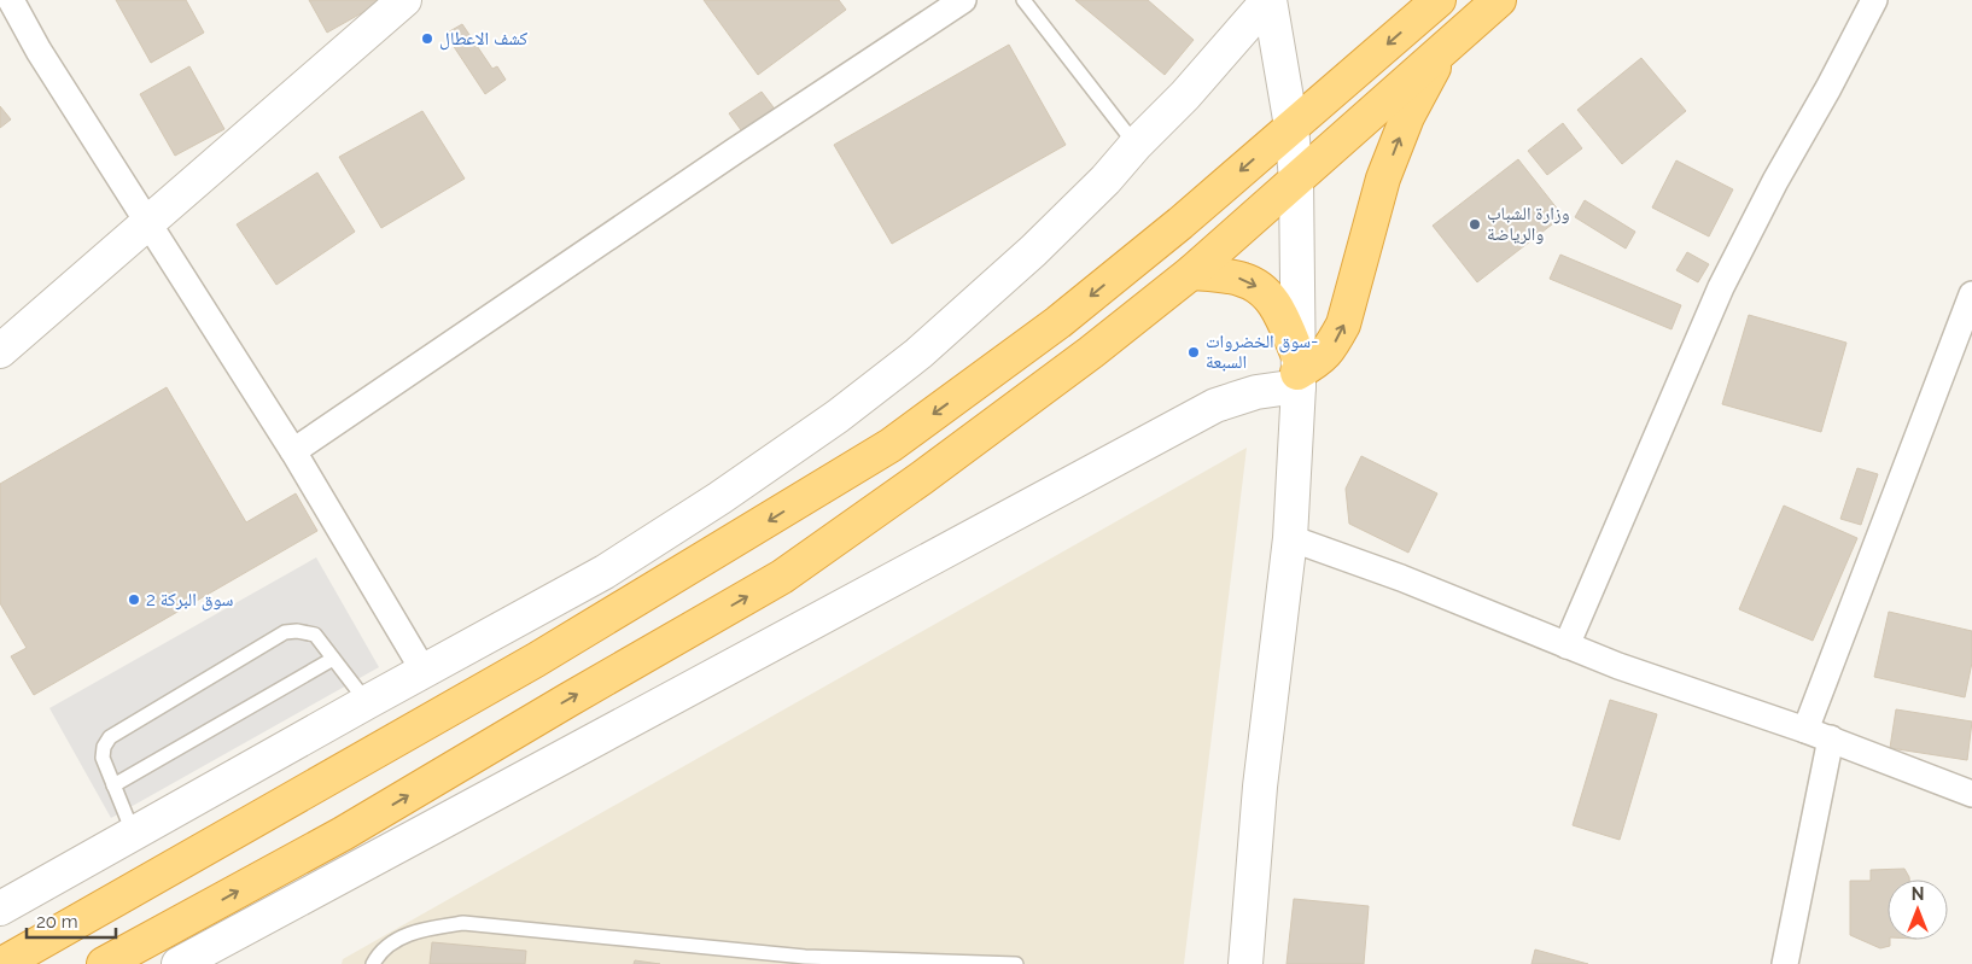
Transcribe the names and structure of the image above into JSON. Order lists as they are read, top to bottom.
{
  "places": [
    "كشف الاعطال",
    "وزارة الشباب والرياضة",
    "سوق الخضروات- السبعة",
    "سوق البركة 2"
  ],
  "scale_bar": "20 m",
  "north": "top"
}
